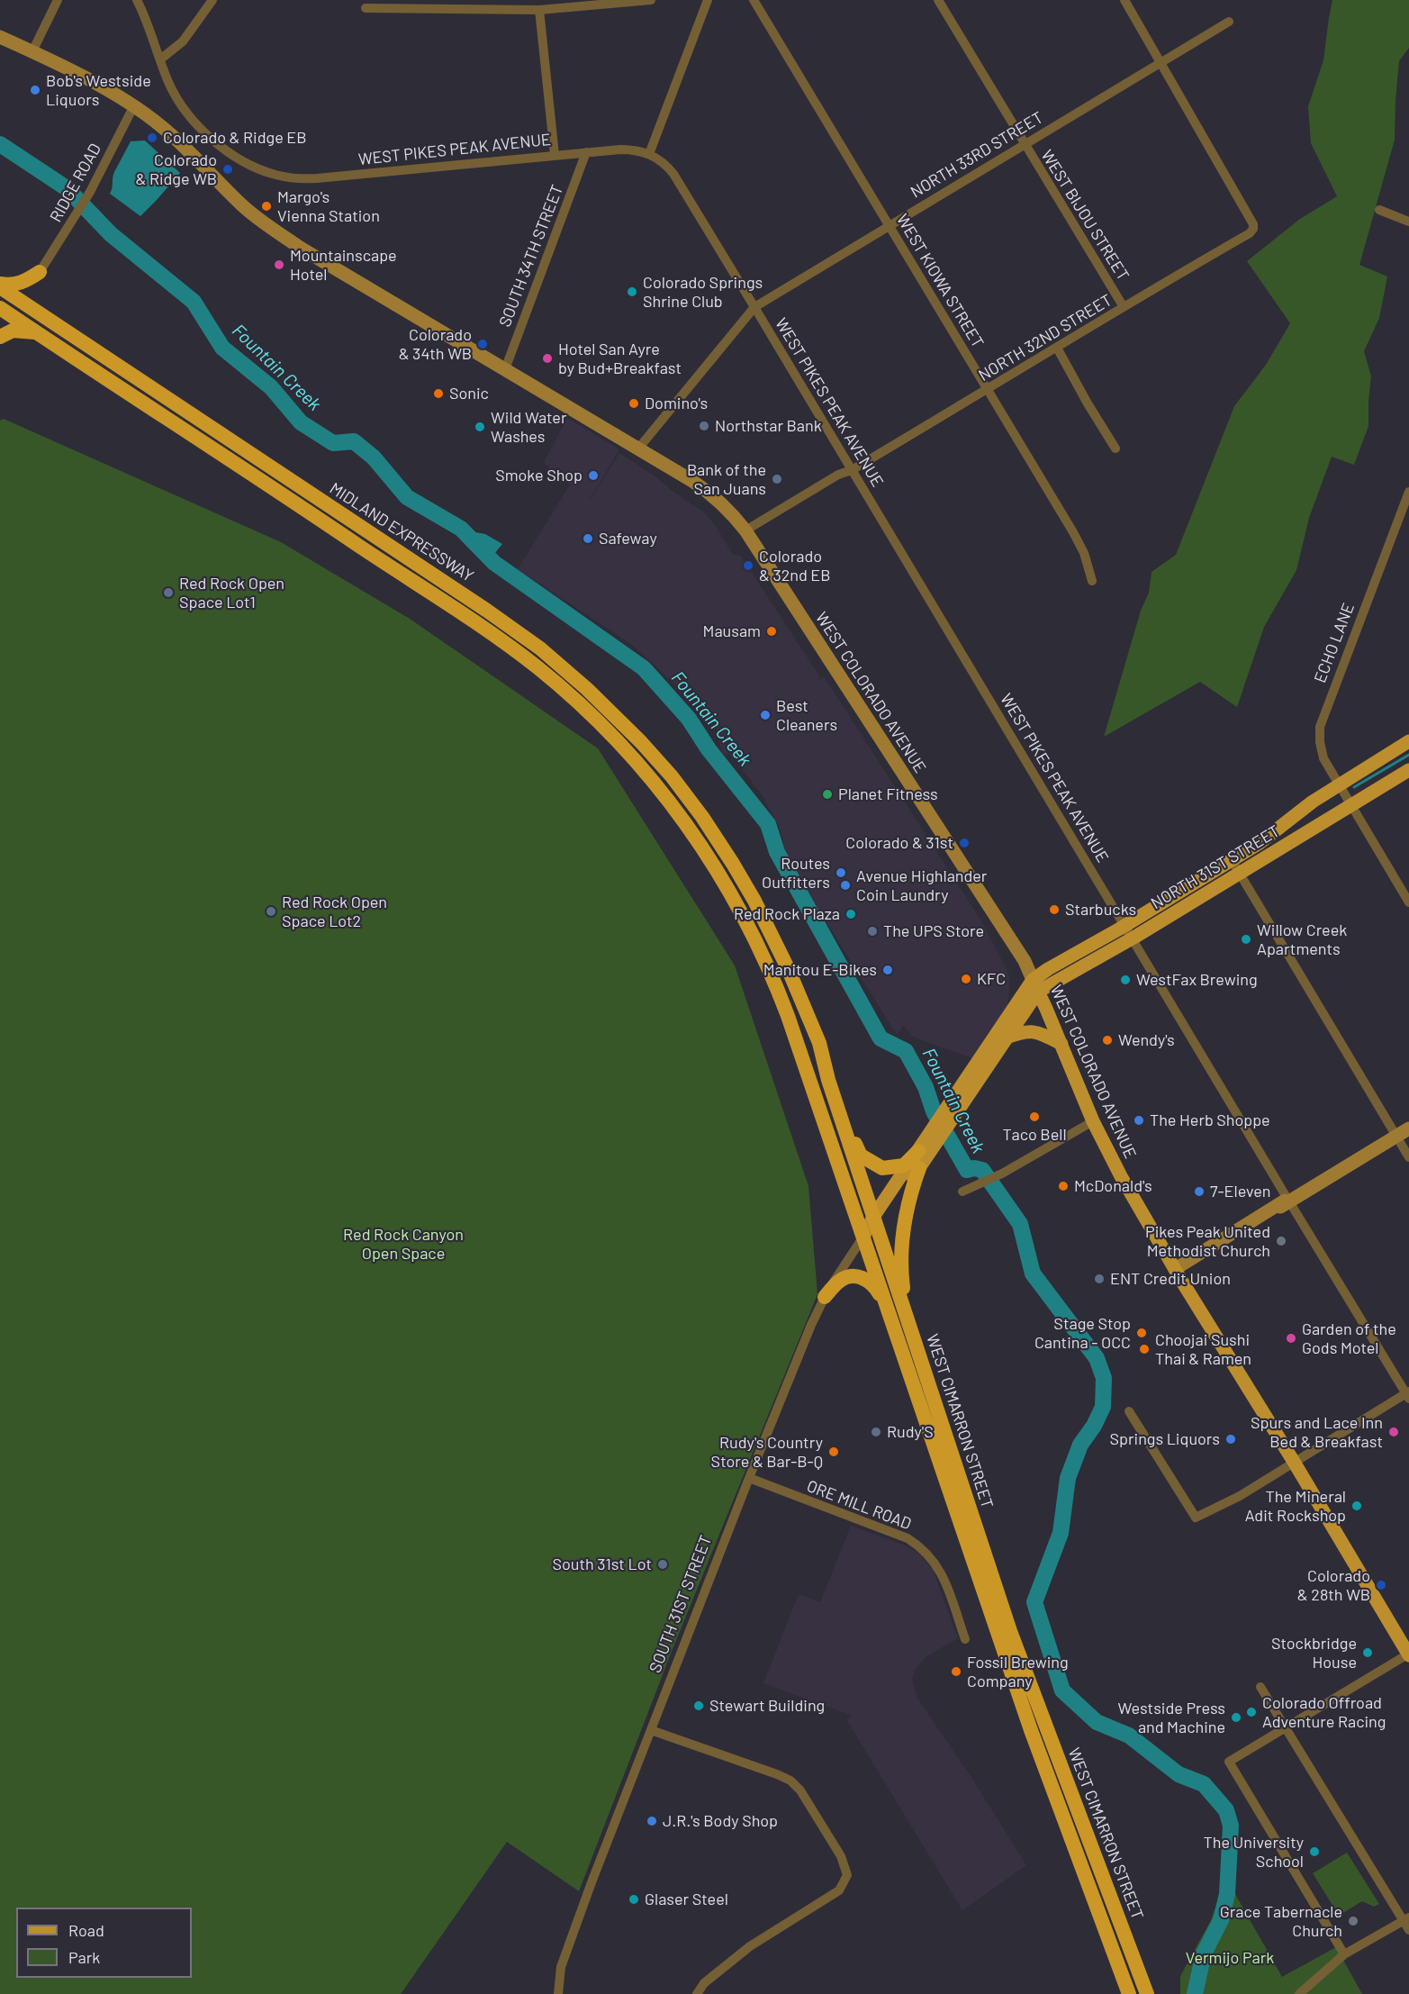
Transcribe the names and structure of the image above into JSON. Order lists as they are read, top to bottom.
{
  "streets": {
    "highway": ["MIDLAND EXPRESSWAY", "WEST CIMARRON STREET"],
    "main road": ["WEST COLORADO AVENUE", "NORTH 31ST STREET", "SOUTH 31ST STREET"],
    "street": [
      "WEST PIKES PEAK AVENUE",
      "NORTH 33RD STREET",
      "RIDGE ROAD",
      "WEST BIJOU STREET",
      "SOUTH 34TH STREET",
      "WEST KIOWA STREET",
      "NORTH 32ND STREET",
      "ECHO LANE",
      "ORE MILL ROAD"
    ]
  },
  "crossings": [
    ["WEST PIKES PEAK AVENUE", "NORTH 33RD STREET"],
    ["WEST PIKES PEAK AVENUE", "SOUTH 34TH STREET"],
    ["WEST PIKES PEAK AVENUE", "NORTH 32ND STREET"],
    ["WEST PIKES PEAK AVENUE", "NORTH 31ST STREET"],
    ["WEST PIKES PEAK AVENUE", "SOUTH 31ST STREET"],
    ["NORTH 33RD STREET", "WEST BIJOU STREET"],
    ["NORTH 33RD STREET", "WEST KIOWA STREET"],
    ["NORTH 33RD STREET", "NORTH 32ND STREET"],
    ["NORTH 33RD STREET", "WEST COLORADO AVENUE"],
    ["RIDGE ROAD", "WEST COLORADO AVENUE"],
    ["WEST BIJOU STREET", "NORTH 32ND STREET"],
    ["SOUTH 34TH STREET", "WEST COLORADO AVENUE"],
    ["WEST KIOWA STREET", "NORTH 32ND STREET"],
    ["NORTH 32ND STREET", "WEST COLORADO AVENUE"],
    ["MIDLAND EXPRESSWAY", "WEST CIMARRON STREET"],
    ["ECHO LANE", "NORTH 31ST STREET"],
    ["WEST COLORADO AVENUE", "NORTH 31ST STREET"],
    ["WEST COLORADO AVENUE", "SOUTH 31ST STREET"],
    ["NORTH 31ST STREET", "SOUTH 31ST STREET"],
    ["WEST CIMARRON STREET", "SOUTH 31ST STREET"],
    ["ORE MILL ROAD", "SOUTH 31ST STREET"]
  ],
  "water": ["Fountain Creek"],
  "parks": ["Red Rock Canyon Open Space", "Vermijo Park"],
  "places": [
    "Bob's Westside Liquors",
    "Colorado & Ridge EB",
    "Colorado & Ridge WB",
    "Margo's Vienna Station",
    "Mountainscape Hotel",
    "Colorado Springs Shrine Club",
    "Colorado & 34th WB",
    "Hotel San Ayre by Bud+Breakfast",
    "Sonic",
    "Domino's",
    "Northstar Bank",
    "Wild Water Washes",
    "Smoke Shop",
    "Bank of the San Juans",
    "Safeway",
    "Colorado & 32nd EB",
    "Red Rock Open Space Lot1",
    "Mausam",
    "Best Cleaners",
    "Planet Fitness",
    "Colorado & 31st",
    "Routes Outfitters",
    "Avenue Highlander Coin Laundry",
    "Starbucks",
    "Red Rock Open Space Lot2",
    "Red Rock Plaza",
    "The UPS Store",
    "Willow Creek Apartments",
    "Manitou E-Bikes",
    "KFC",
    "WestFax Brewing",
    "Wendy's",
    "Taco Bell",
    "The Herb Shoppe",
    "McDonald's",
    "7-Eleven",
    "Pikes Peak United Methodist Church",
    "ENT Credit Union",
    "Stage Stop Cantina - OCC",
    "Garden of the Gods Motel",
    "Choojai Sushi Thai & Ramen",
    "Rudy'S",
    "Spurs and Lace Inn Bed & Breakfast",
    "Springs Liquors",
    "Rudy's Country Store & Bar-B-Q",
    "The Mineral Adit Rockshop",
    "South 31st Lot",
    "Colorado & 28th WB",
    "Stockbridge House",
    "Fossil Brewing Company",
    "Stewart Building",
    "Colorado Offroad Adventure Racing",
    "Westside Press and Machine",
    "J.R.'s Body Shop",
    "The University School",
    "Glaser Steel",
    "Grace Tabernacle Church"
  ],
  "legend": ["Road", "Park"]
}
